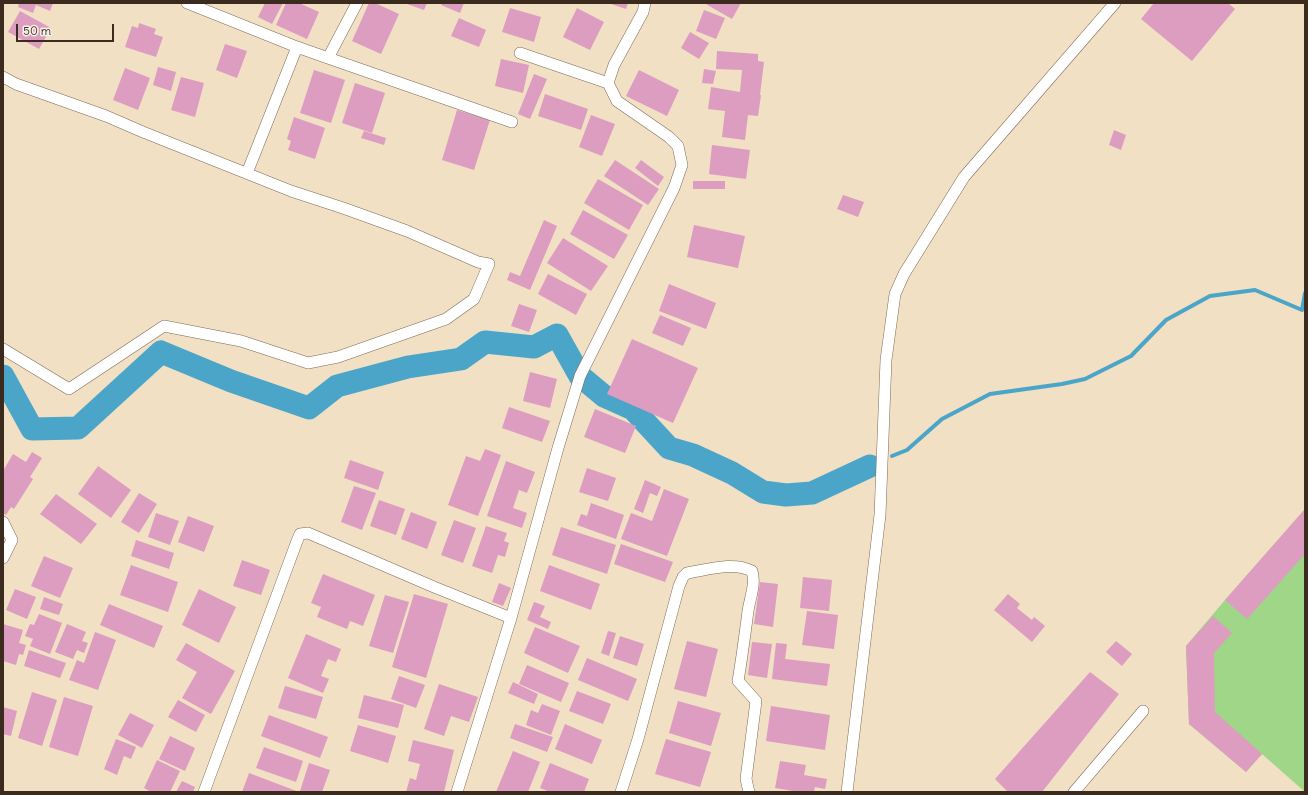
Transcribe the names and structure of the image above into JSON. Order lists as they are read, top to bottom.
{
  "scale_bar": "50 m"
}
